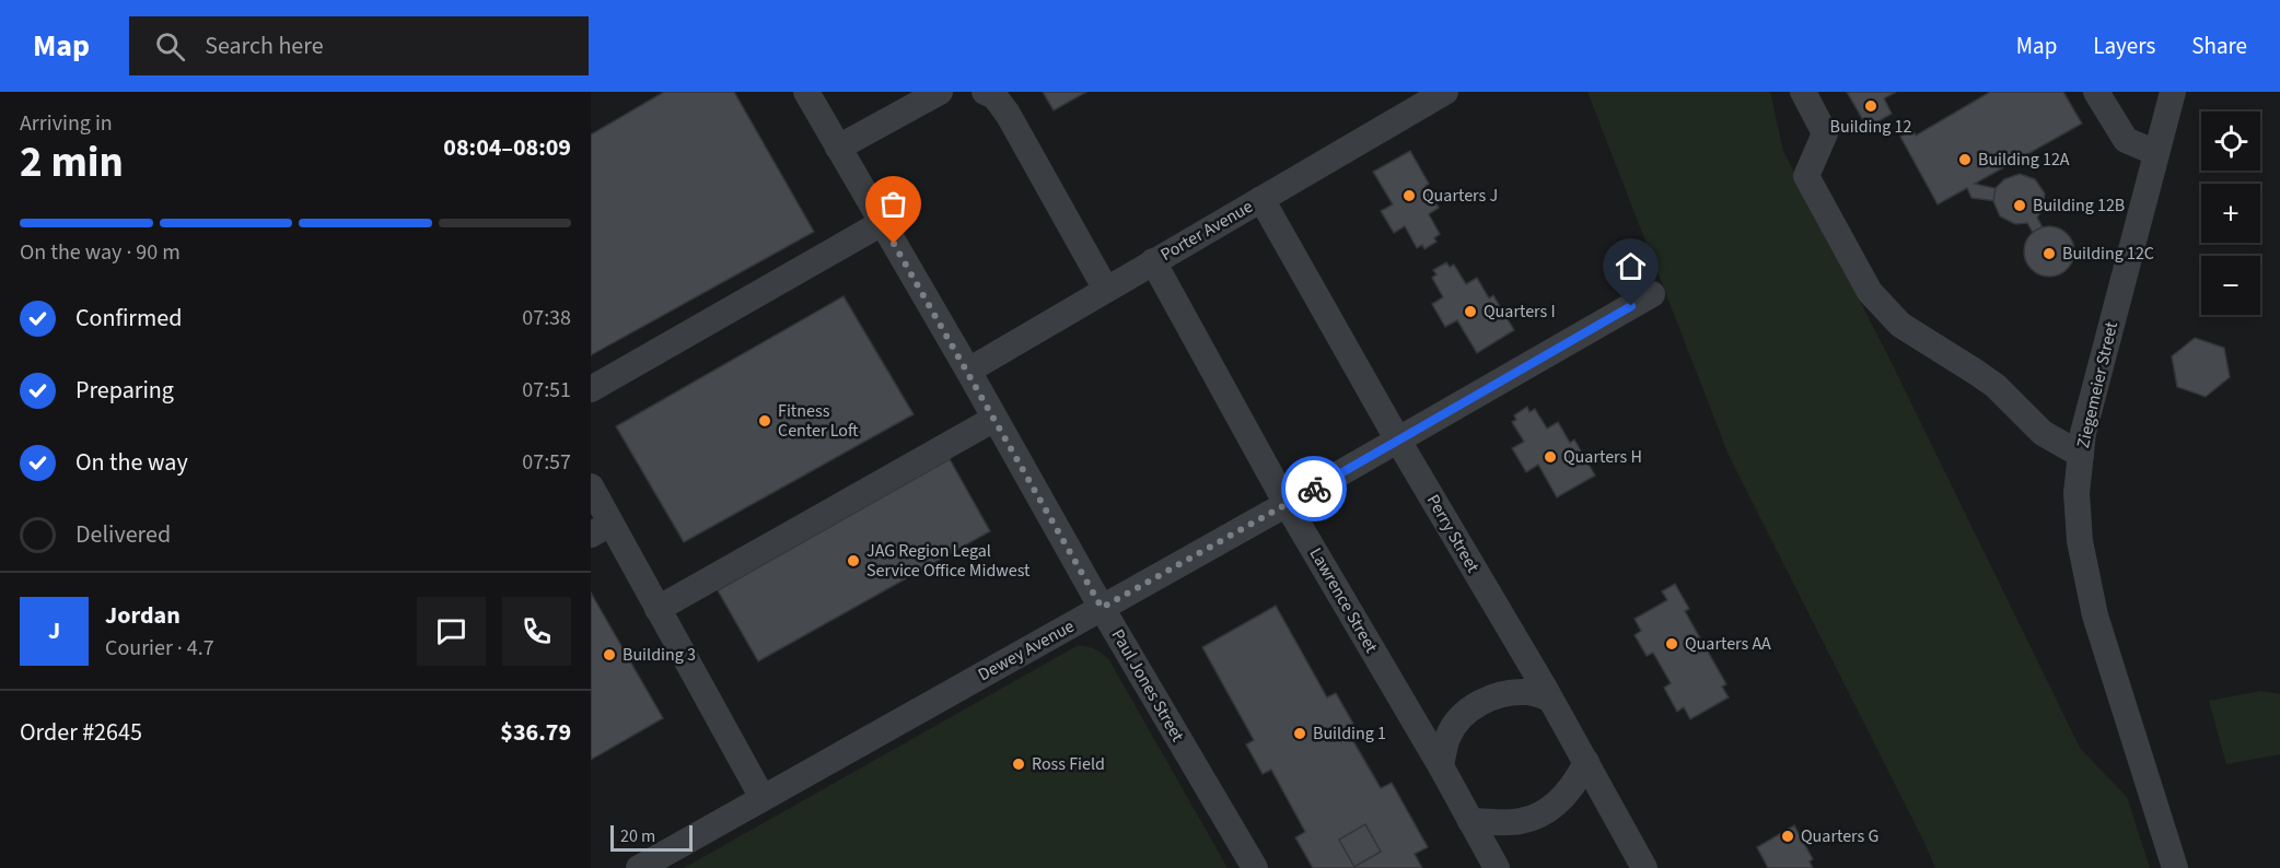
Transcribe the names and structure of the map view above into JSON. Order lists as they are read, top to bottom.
{
  "streets": {
    "street": [
      "Porter Avenue",
      "Ziegemeier Street",
      "Perry Street",
      "Lawrence Street",
      "Dewey Avenue",
      "Paul Jones Street"
    ]
  },
  "crossings": [
    ["Porter Avenue", "Perry Street"],
    ["Porter Avenue", "Lawrence Street"],
    ["Porter Avenue", "Paul Jones Street"],
    ["Perry Street", "Lawrence Street"],
    ["Perry Street", "Dewey Avenue"],
    ["Lawrence Street", "Dewey Avenue"],
    ["Dewey Avenue", "Paul Jones Street"]
  ],
  "places": [
    "Building 12",
    "Building 12A",
    "Quarters J",
    "Building 12B",
    "Building 12C",
    "Quarters I",
    "Fitness Center Loft",
    "Quarters H",
    "JAG Region Legal Service Office Midwest",
    "Quarters AA",
    "Building 3",
    "Building 1",
    "Ross Field",
    "Quarters G"
  ],
  "scale_bar": "20 m",
  "page": {
    "header": "Map",
    "search": "Search here",
    "nav": ["Map", "Layers", "Share"],
    "heading": ["2 min", "Arriving in", "08:04–08:09"],
    "panel": [
      "Jordan",
      "Courier · 4.7",
      "Order #2645",
      "$36.79"
    ],
    "map_buttons": ["+", "−"],
    "bar": "On the way · 90 m",
    "list": [
      ["Confirmed", "07:38"],
      ["Preparing", "07:51"],
      ["On the way", "07:57"],
      "Delivered"
    ],
    "round": "J",
    "scale": "20 m"
  }
}
